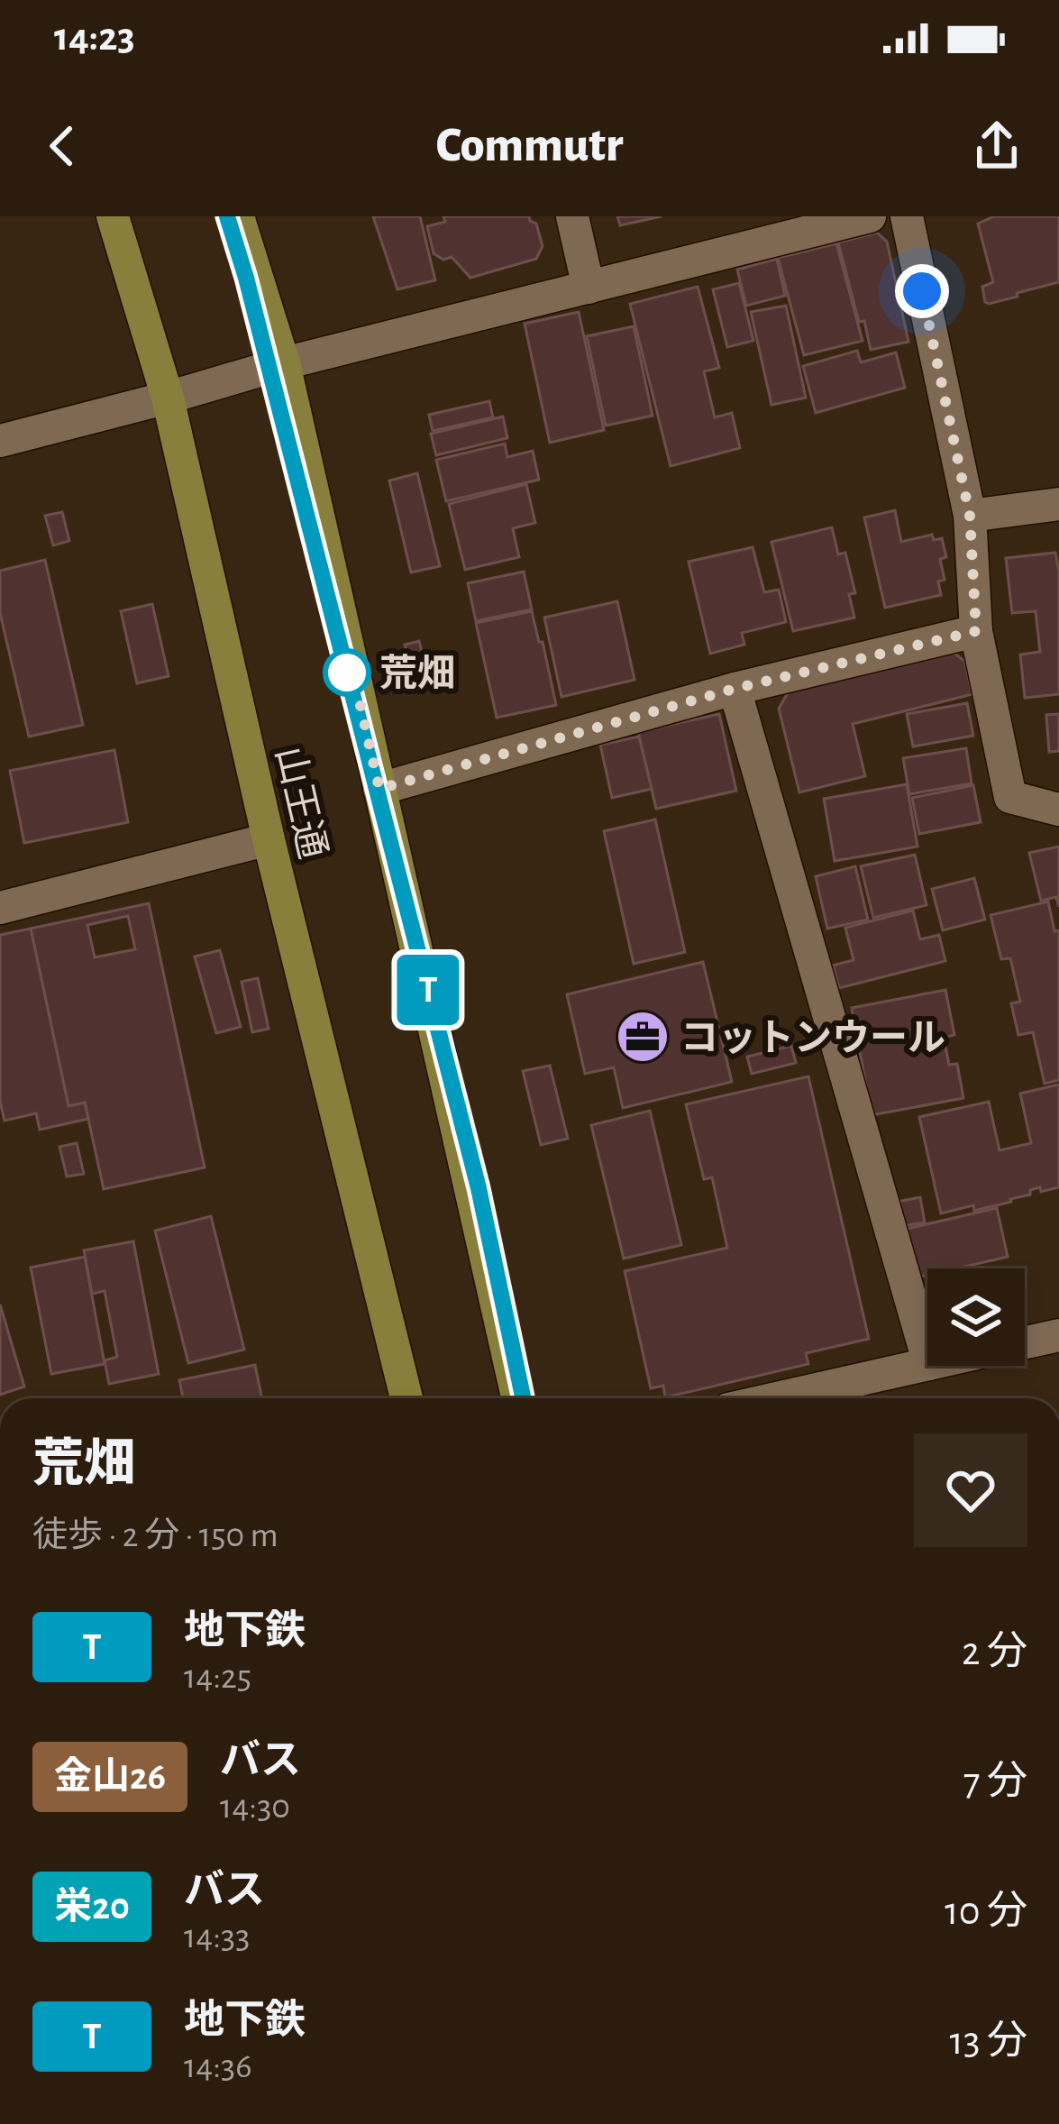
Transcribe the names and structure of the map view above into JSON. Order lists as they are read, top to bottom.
{
  "streets": {
    "main road": ["山王通"]
  },
  "places": {
    "other": ["荒畑"],
    "office": ["コットンウール"]
  },
  "lines": ["metro line T"],
  "page": {
    "status": "14:23",
    "header": "Commutr",
    "on_map": "T",
    "heading": ["荒畑", "徒歩 · 2 分 · 150 m"],
    "list": [
      {
        "mark": "T",
        "name": "地下鉄",
        "note": "14:25",
        "value": "2 分"
      },
      {
        "mark": "金山26",
        "name": "バス",
        "note": "14:30",
        "value": "7 分"
      },
      {
        "mark": "栄20",
        "name": "バス",
        "note": "14:33",
        "value": "10 分"
      },
      {
        "mark": "T",
        "name": "地下鉄",
        "note": "14:36",
        "value": "13 分"
      }
    ]
  }
}
